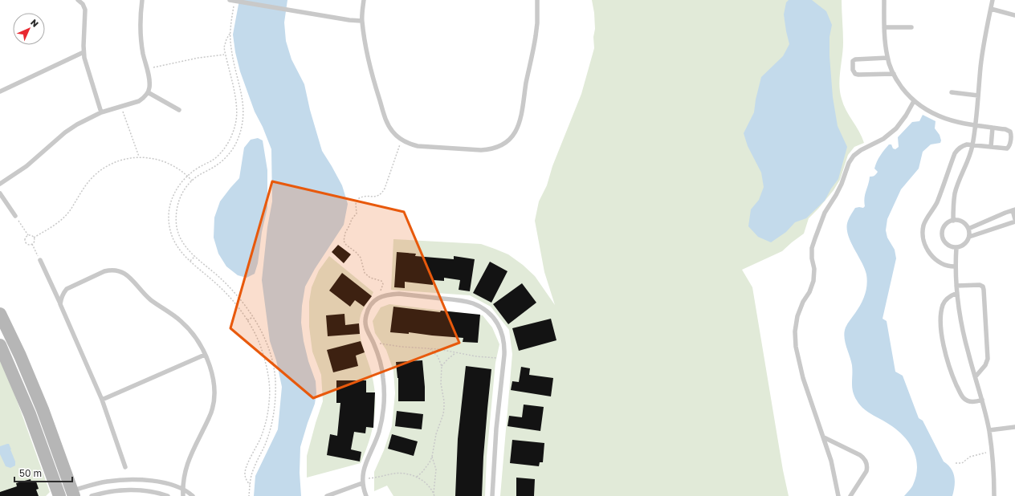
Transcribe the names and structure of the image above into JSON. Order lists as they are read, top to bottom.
{
  "scale_bar": "50 m",
  "north": "top right"
}
